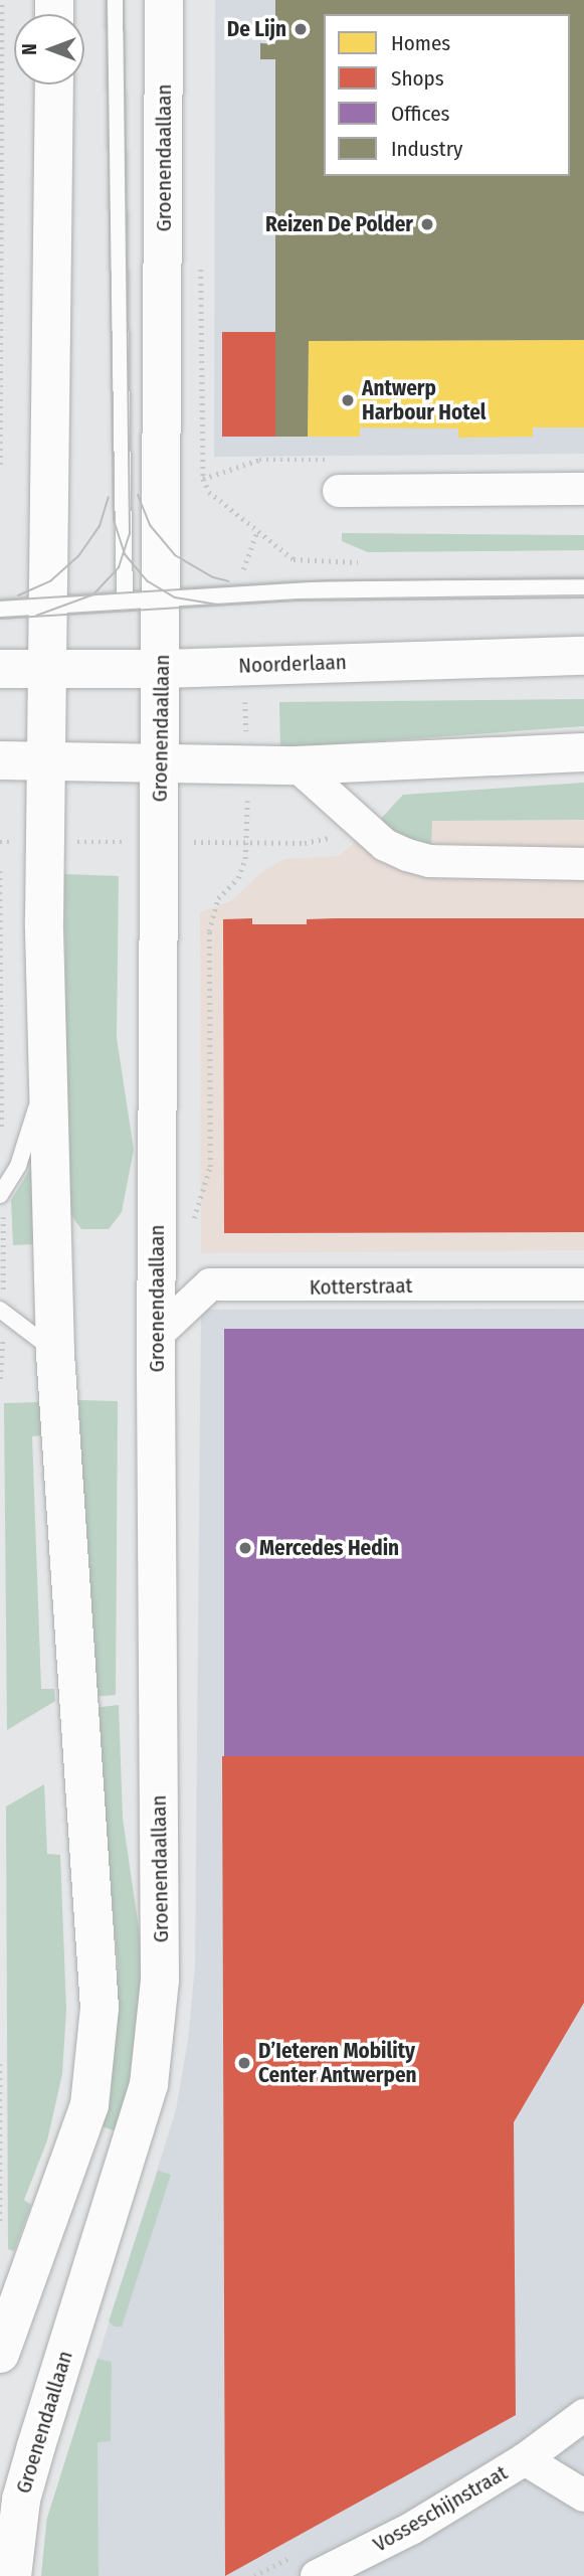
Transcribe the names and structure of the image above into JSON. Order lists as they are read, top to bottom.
{
  "streets": {
    "main road": ["Groenendaallaan", "Noorderlaan"],
    "street": ["Kotterstraat", "Vosseschijnstraat"]
  },
  "crossings": [
    ["Groenendaallaan", "Noorderlaan"],
    ["Groenendaallaan", "Kotterstraat"]
  ],
  "places": [
    "De Lijn",
    "Reizen De Polder",
    "Antwerp Harbour Hotel",
    "Mercedes Hedin",
    "D’Ieteren Mobility Center Antwerpen"
  ],
  "legend": [
    "Homes",
    "Shops",
    "Offices",
    "Industry"
  ],
  "north": "left"
}
